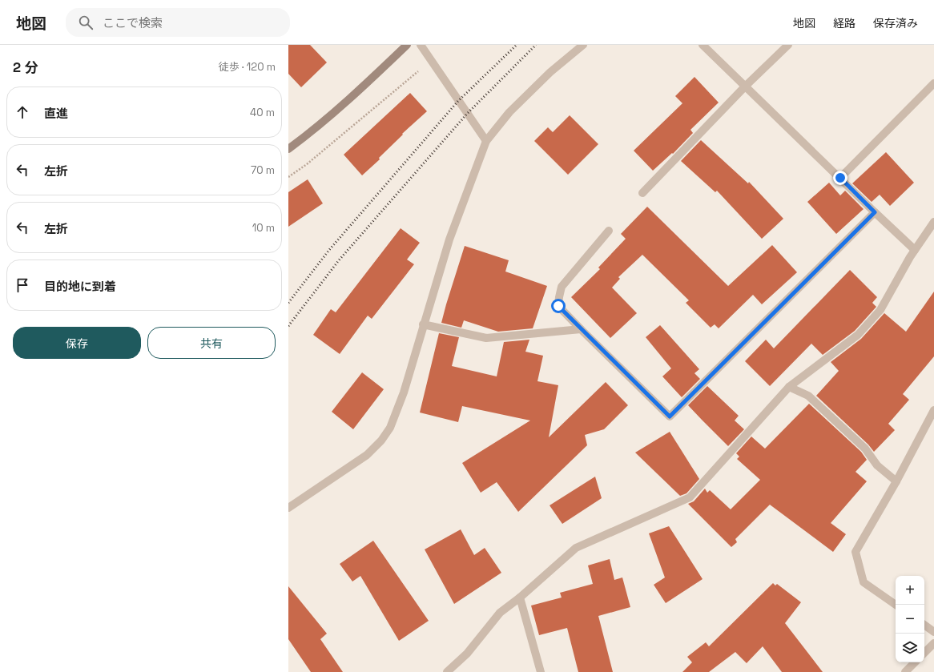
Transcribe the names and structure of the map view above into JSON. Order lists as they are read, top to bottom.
{
  "page": {
    "header": "地図",
    "search": "ここで検索",
    "nav": ["地図", "経路", "保存済み"],
    "heading": ["2 分", "徒歩 · 120 m"],
    "list": [
      ["直進", "40 m"],
      ["左折", "70 m"],
      ["左折", "10 m"],
      "目的地に到着"
    ],
    "buttons": ["保存", "共有"],
    "map_buttons": ["+", "−"]
  }
}
